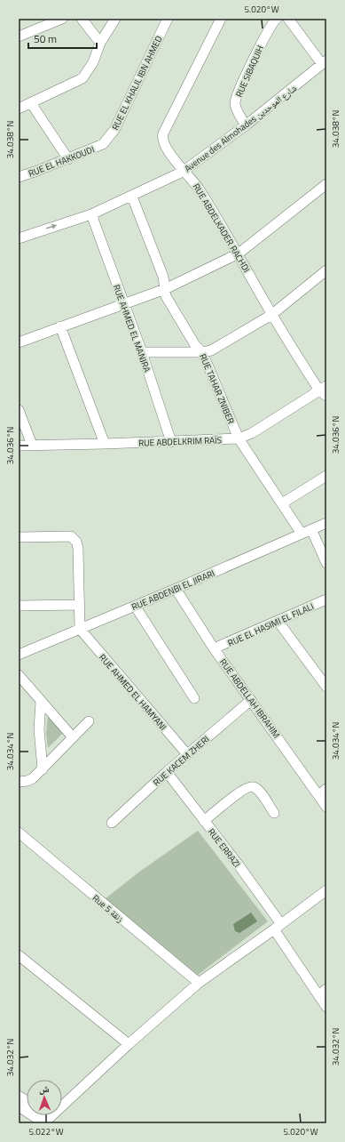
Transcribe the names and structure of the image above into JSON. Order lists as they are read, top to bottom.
{
  "streets": {
    "street": [
      "RUE SIBAQUIH",
      "RUE EL KHALIL IBN AHMED",
      "Avenue des Almohades شارع الموحدين",
      "RUE EL HAKKOUDI",
      "RUE ABDELKADER RACHDI",
      "RUE AHMED EL MANJRA",
      "RUE TAHAR ZNIBER",
      "RUE ABDELKRIM RAÏS",
      "RUE ABDENBI EL JIRARI",
      "RUE EL HASIMI EL FILALI",
      "RUE AHMED EL HAMYANI",
      "RUE ABDELLAH IBRAHIM",
      "RUE KACEM ZHERI",
      "RUE ERRAZI",
      "Rue 5 زنقة"
    ]
  },
  "crossings": [
    ["RUE SIBAQUIH", "Avenue des Almohades شارع الموحدين"],
    ["RUE EL KHALIL IBN AHMED", "RUE EL HAKKOUDI"],
    ["Avenue des Almohades شارع الموحدين", "RUE ABDELKADER RACHDI"],
    ["Avenue des Almohades شارع الموحدين", "RUE AHMED EL MANJRA"],
    ["Avenue des Almohades شارع الموحدين", "RUE TAHAR ZNIBER"],
    ["RUE ABDELKADER RACHDI", "RUE ABDELKRIM RAÏS"],
    ["RUE AHMED EL MANJRA", "RUE ABDELKRIM RAÏS"],
    ["RUE TAHAR ZNIBER", "RUE ABDELKRIM RAÏS"],
    ["RUE TAHAR ZNIBER", "RUE ABDENBI EL JIRARI"],
    ["RUE ABDENBI EL JIRARI", "RUE AHMED EL HAMYANI"],
    ["RUE ABDENBI EL JIRARI", "RUE ABDELLAH IBRAHIM"],
    ["RUE EL HASIMI EL FILALI", "RUE ABDELLAH IBRAHIM"],
    ["RUE AHMED EL HAMYANI", "RUE KACEM ZHERI"],
    ["RUE ABDELLAH IBRAHIM", "RUE KACEM ZHERI"],
    ["RUE KACEM ZHERI", "RUE ERRAZI"]
  ],
  "scale_bar": "50 m",
  "north": "top",
  "coordinates": [
    "5.020°W",
    "34.038°N",
    "34.036°N",
    "34.034°N",
    "34.032°N",
    "5.022°W"
  ]
}
